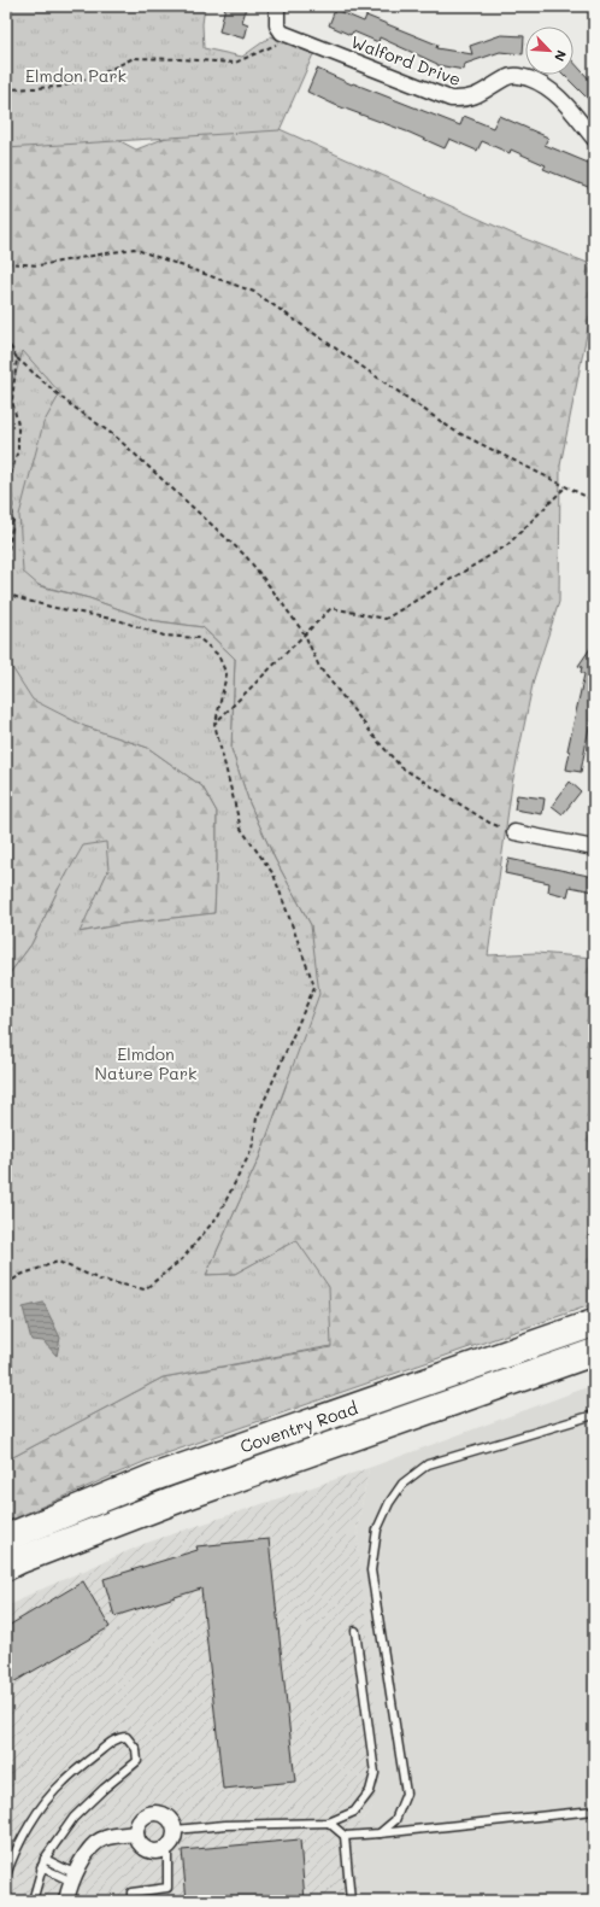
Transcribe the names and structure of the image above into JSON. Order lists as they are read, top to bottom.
{
  "streets": {
    "highway": ["Coventry Road"],
    "street": ["Walford Drive"]
  },
  "parks": ["Elmdon Park", "Elmdon Nature Park"],
  "north": "bottom right"
}
